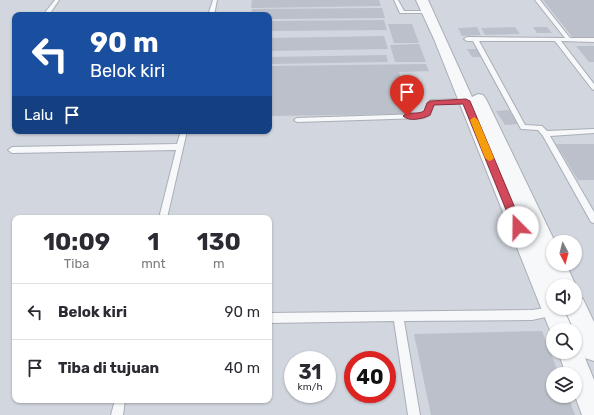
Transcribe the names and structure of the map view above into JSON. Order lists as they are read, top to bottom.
{
  "north": "bottom",
  "page": {
    "turn": ["90 m", "Belok kiri"],
    "then": "Lalu",
    "eta": [
      "10:09",
      "Tiba",
      "1",
      "mnt",
      "130",
      "m"
    ],
    "list": [
      {
        "name": "Belok kiri",
        "value": "90 m"
      },
      {
        "name": "Tiba di tujuan",
        "value": "40 m"
      }
    ],
    "speed": "31 km/h",
    "limit": "40"
  }
}
